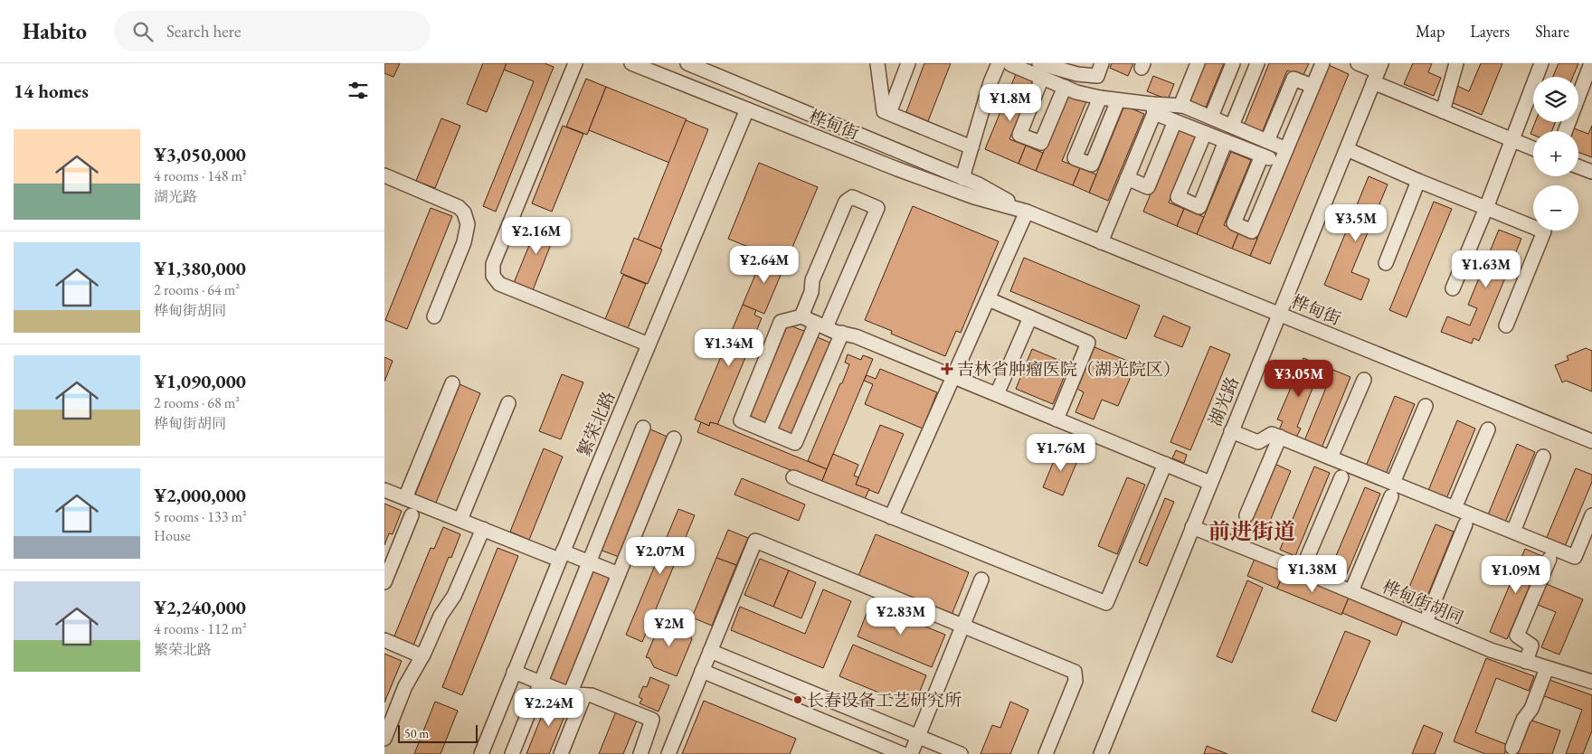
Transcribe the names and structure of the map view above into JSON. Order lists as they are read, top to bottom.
{
  "streets": {
    "street": [
      "桦甸街",
      "湖光路",
      "繁荣北路",
      "桦甸街胡同"
    ]
  },
  "crossings": [
    ["桦甸街", "湖光路"],
    ["桦甸街", "繁荣北路"],
    ["湖光路", "桦甸街胡同"]
  ],
  "districts": ["前进街道"],
  "places": {
    "health": ["吉林省肿瘤医院（湖光院区）"],
    "other": ["长春设备工艺研究所"]
  },
  "scale_bar": "50 m",
  "page": {
    "header": "Habito",
    "search": "Search here",
    "nav": ["Map", "Layers", "Share"],
    "heading": "14 homes",
    "map_buttons": ["+", "−"],
    "price": [
      "¥1.8M",
      "¥3.5M",
      "¥2.16M",
      "¥2.64M",
      "¥1.63M",
      "¥1.34M",
      "¥3.05M",
      "¥1.76M",
      "¥2.07M",
      "¥1.38M",
      "¥1.09M",
      "¥2.83M",
      "¥2M",
      "¥2.24M"
    ],
    "list": [
      {
        "name": "¥3,050,000",
        "note": "4 rooms · 148 m² · 湖光路"
      },
      {
        "name": "¥1,380,000",
        "note": "2 rooms · 64 m² · 桦甸街胡同"
      },
      {
        "name": "¥1,090,000",
        "note": "2 rooms · 68 m² · 桦甸街胡同"
      },
      {
        "name": "¥2,000,000",
        "note": "5 rooms · 133 m² · House"
      },
      {
        "name": "¥2,240,000",
        "note": "4 rooms · 112 m² · 繁荣北路"
      }
    ],
    "scale": "50 m"
  }
}
